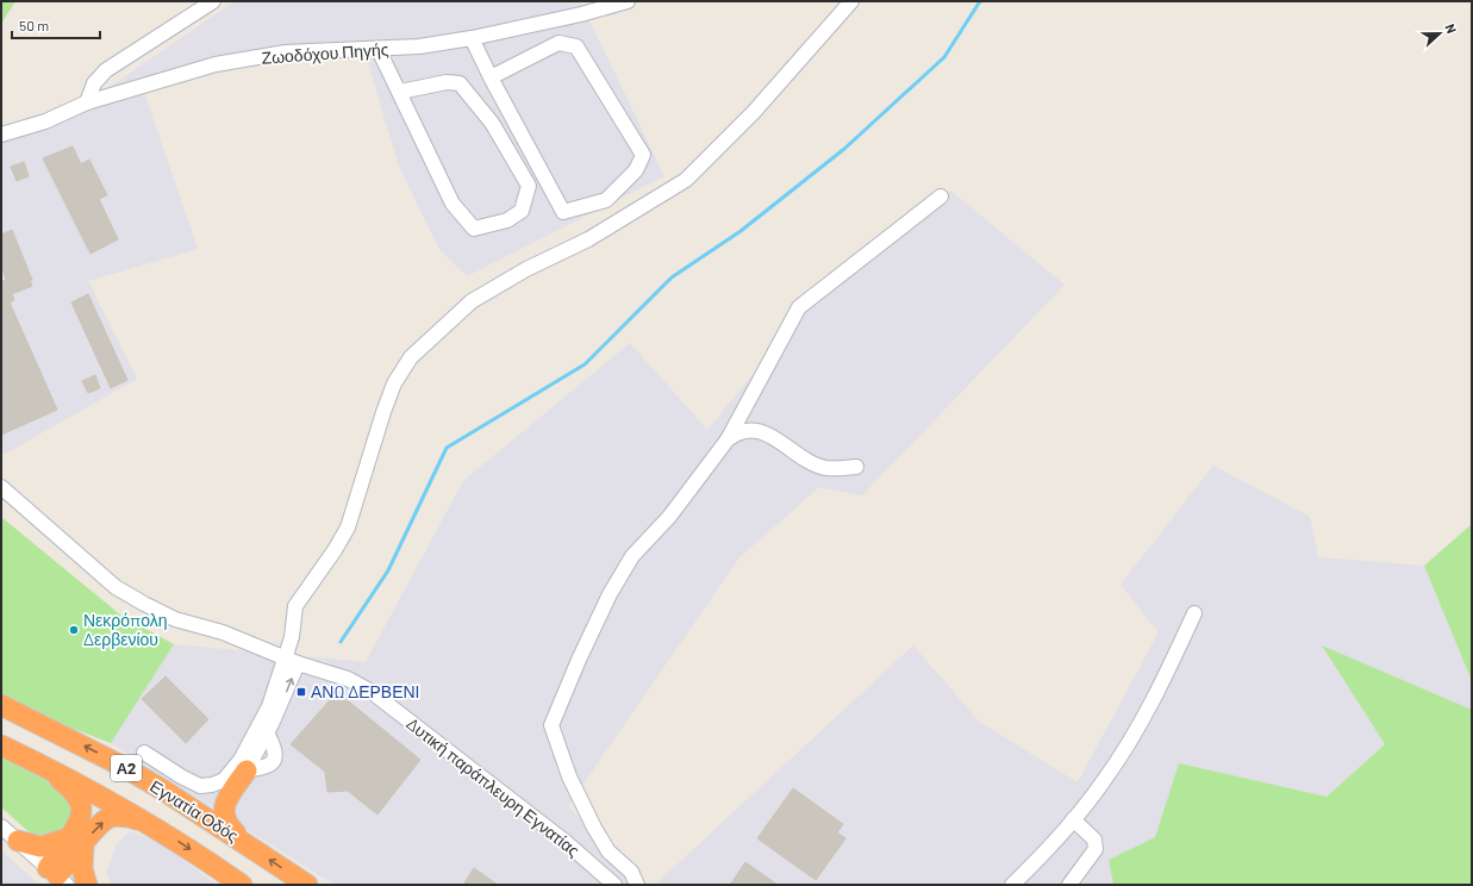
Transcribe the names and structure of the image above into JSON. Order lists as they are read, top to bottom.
{
  "streets": {
    "highway": ["Α2", "Εγνατία Οδός"],
    "street": ["Ζωοδόχου Πηγής", "Δυτική παράπλευρη Εγνατίας"]
  },
  "places": {
    "other": ["Νεκρόπολη Δερβενίου"],
    "transit": ["ΑΝΩ ΔΕΡΒΕΝΙ"]
  },
  "scale_bar": "50 m",
  "north": "right"
}
